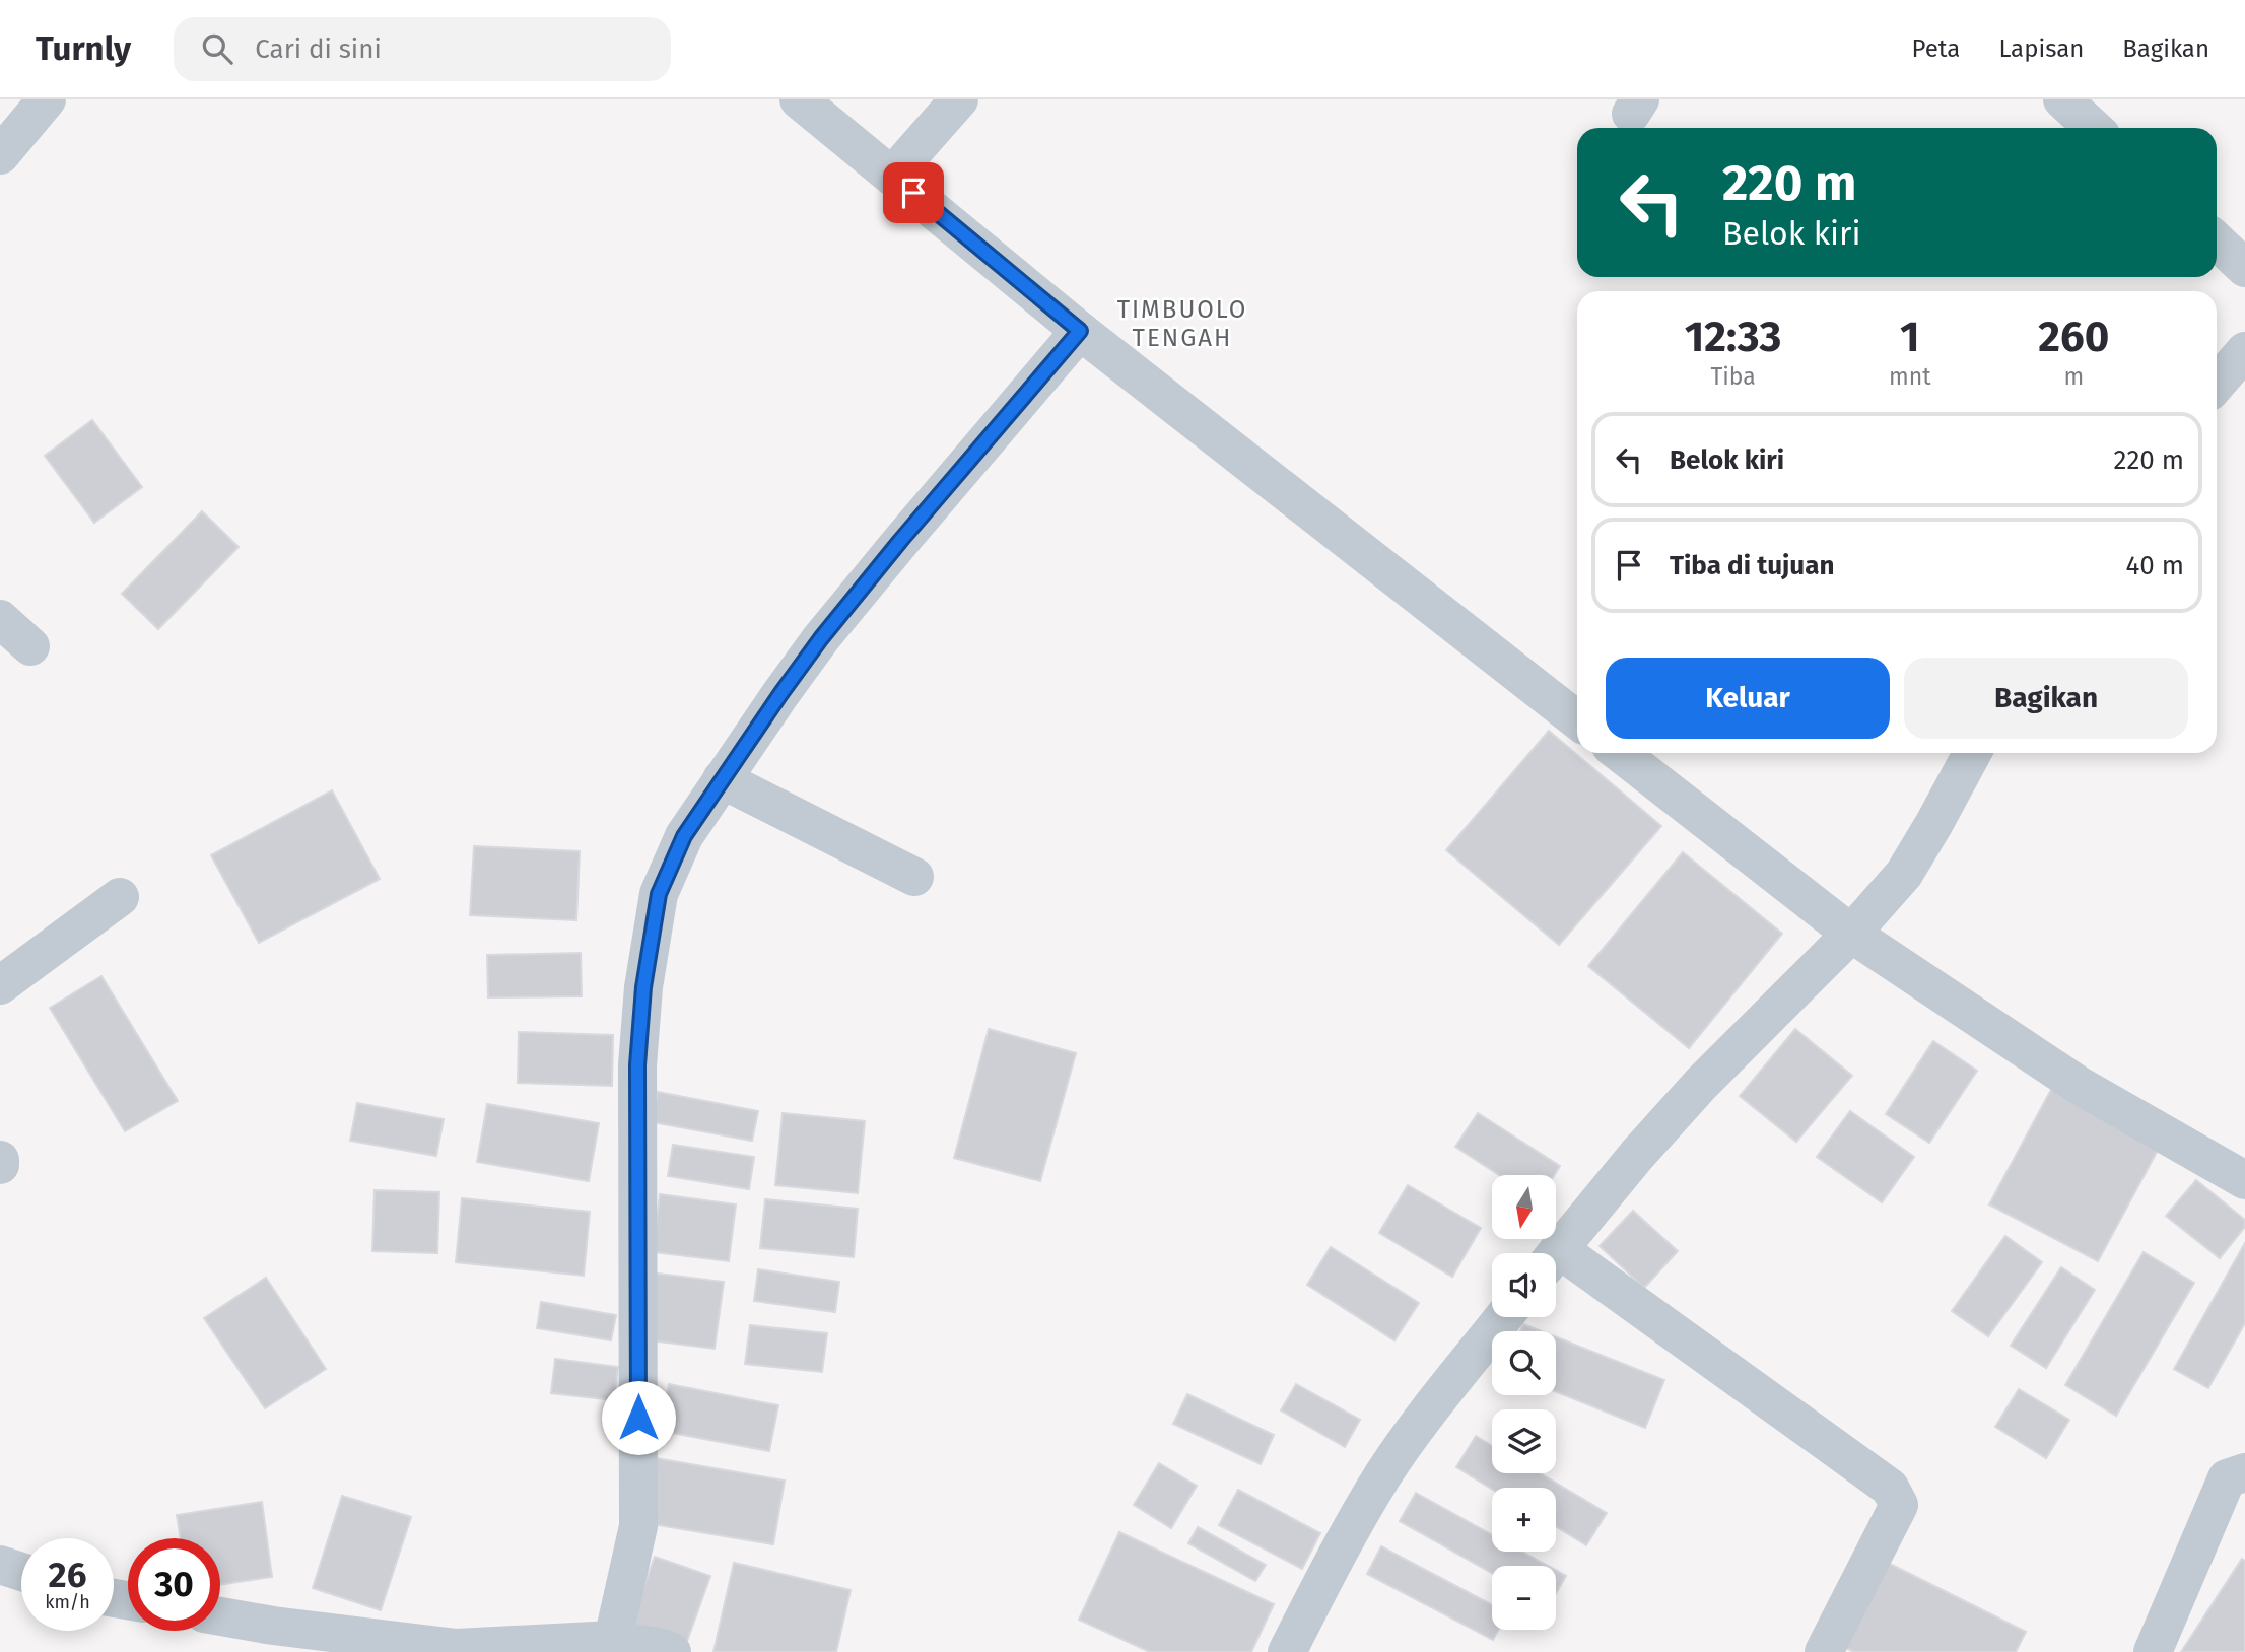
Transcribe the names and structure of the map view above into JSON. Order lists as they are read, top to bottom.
{
  "districts": ["TIMBUOLO TENGAH"],
  "north": "bottom",
  "page": {
    "header": "Turnly",
    "search": "Cari di sini",
    "nav": ["Peta", "Lapisan", "Bagikan"],
    "turn": ["220 m", "Belok kiri"],
    "eta": [
      "12:33",
      "Tiba",
      "1",
      "mnt",
      "260",
      "m"
    ],
    "list": [
      {
        "name": "Belok kiri",
        "value": "220 m"
      },
      {
        "name": "Tiba di tujuan",
        "value": "40 m"
      }
    ],
    "buttons": ["Keluar", "Bagikan"],
    "map_buttons": ["+", "−"],
    "speed": "26 km/h",
    "limit": "30"
  }
}
